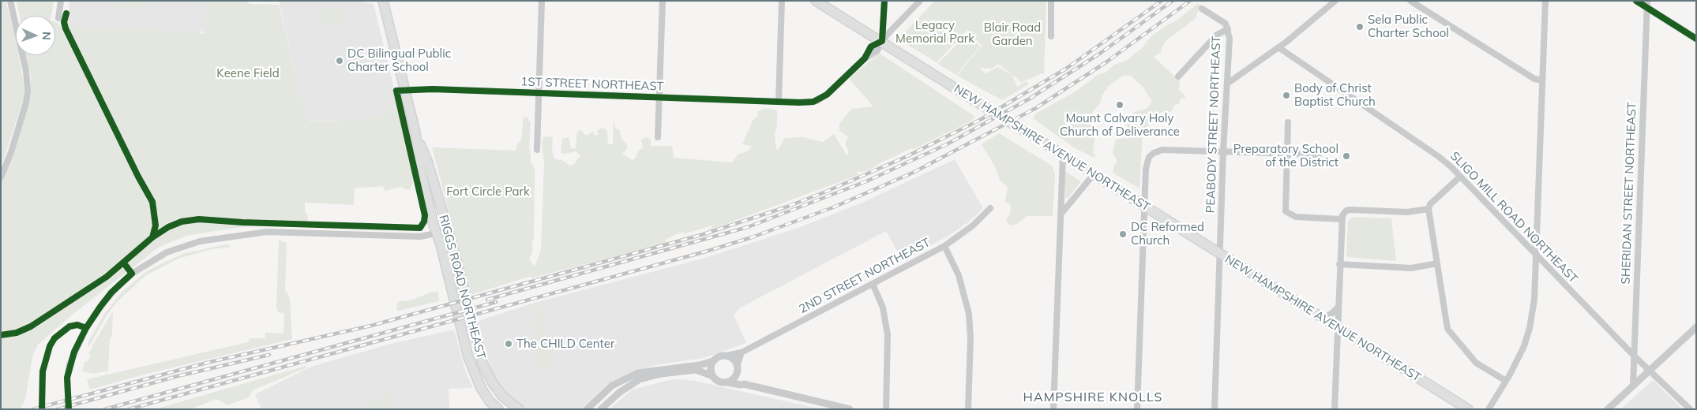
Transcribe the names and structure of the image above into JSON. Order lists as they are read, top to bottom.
{
  "streets": {
    "main road": ["NEW HAMPSHIRE AVENUE NORTHEAST", "RIGGS ROAD NORTHEAST"],
    "street": [
      "1ST STREET NORTHEAST",
      "PEABODY STREET NORTHEAST",
      "SHERIDAN STREET NORTHEAST",
      "SLIGO MILL ROAD NORTHEAST",
      "2ND STREET NORTHEAST"
    ]
  },
  "crossings": [
    ["1ST STREET NORTHEAST", "NEW HAMPSHIRE AVENUE NORTHEAST"],
    ["1ST STREET NORTHEAST", "RIGGS ROAD NORTHEAST"],
    ["PEABODY STREET NORTHEAST", "NEW HAMPSHIRE AVENUE NORTHEAST"],
    ["SHERIDAN STREET NORTHEAST", "SLIGO MILL ROAD NORTHEAST"]
  ],
  "districts": ["HAMPSHIRE KNOLLS"],
  "parks": [
    "Legacy Memorial Park",
    "Blair Road Garden",
    "Keene Field",
    "Fort Circle Park"
  ],
  "places": [
    "Sela Public Charter School",
    "DC Bilingual Public Charter School",
    "Body of Christ Baptist Church",
    "Mount Calvary Holy Church of Deliverance",
    "Preparatory School of the District",
    "DC Reformed Church",
    "The CHILD Center"
  ],
  "north": "right"
}
